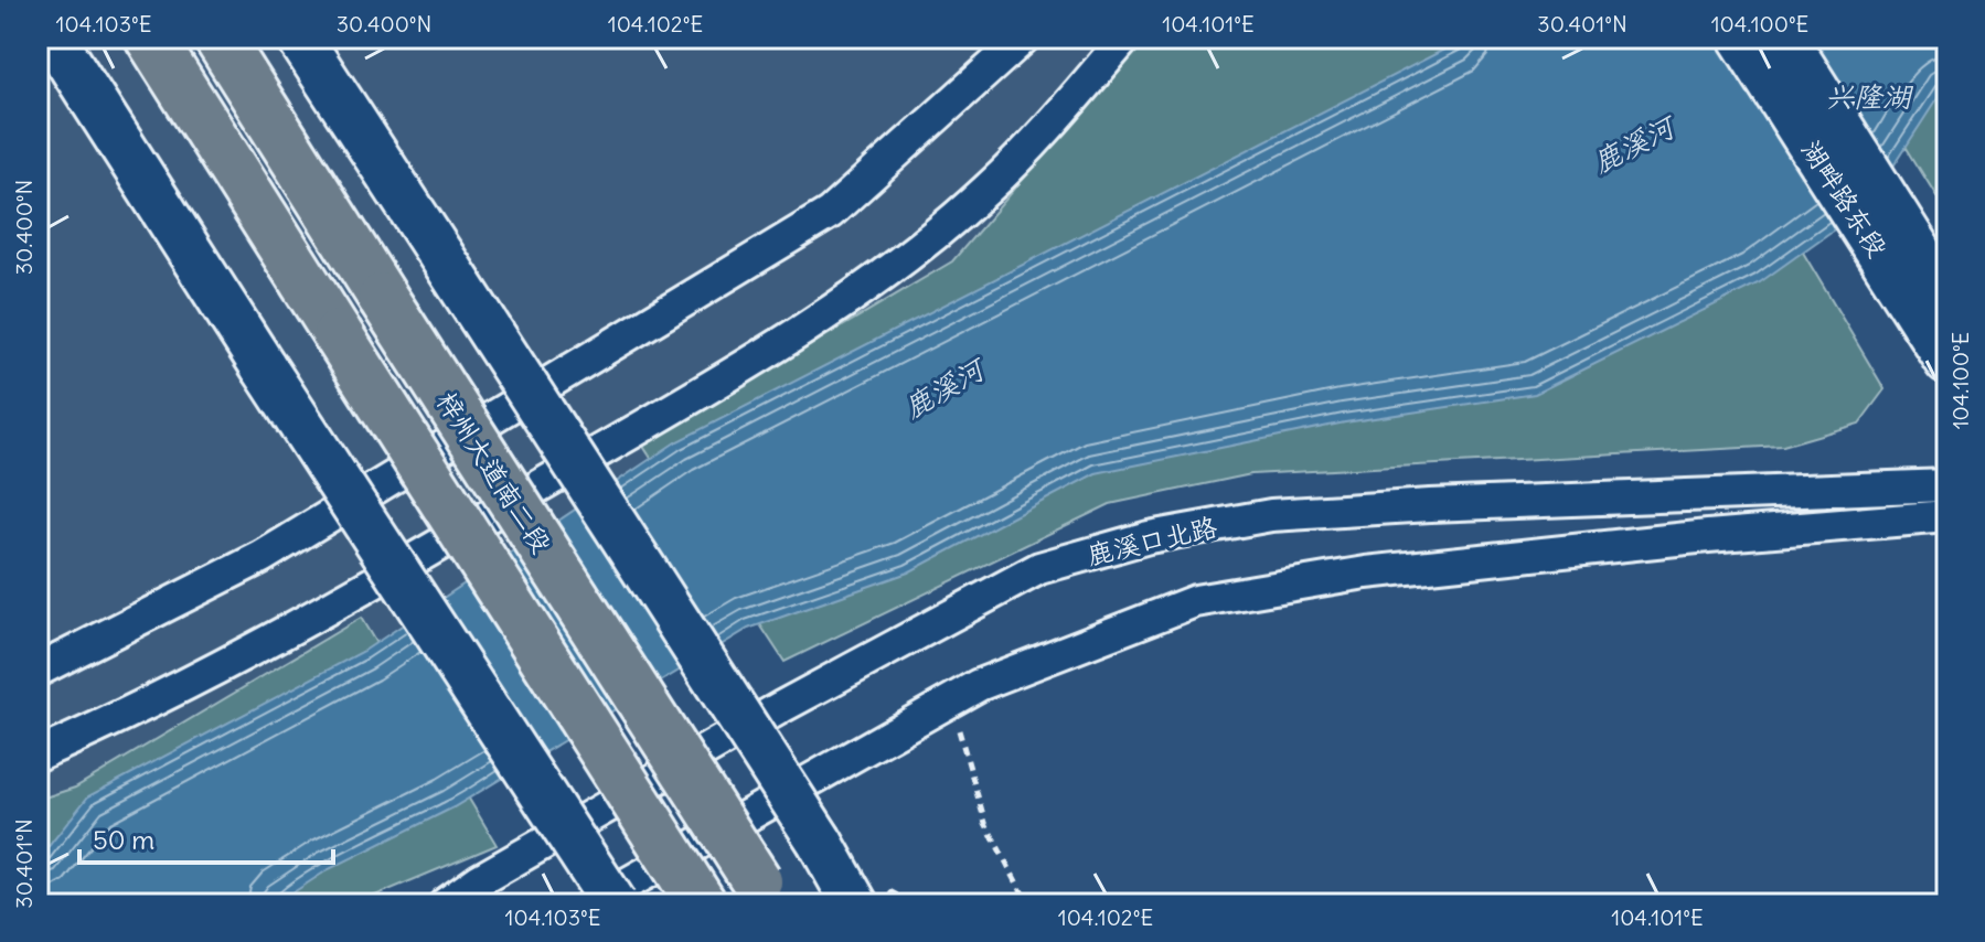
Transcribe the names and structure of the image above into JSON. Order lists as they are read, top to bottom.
{
  "streets": {
    "main road": ["湖畔路东段", "梓州大道南二段"],
    "street": ["鹿溪口北路"]
  },
  "water": ["兴隆湖", "鹿溪河"],
  "scale_bar": "50 m",
  "coordinates": [
    "104.103°E",
    "30.400°N",
    "104.102°E",
    "104.101°E",
    "30.401°N",
    "104.100°E"
  ]
}
